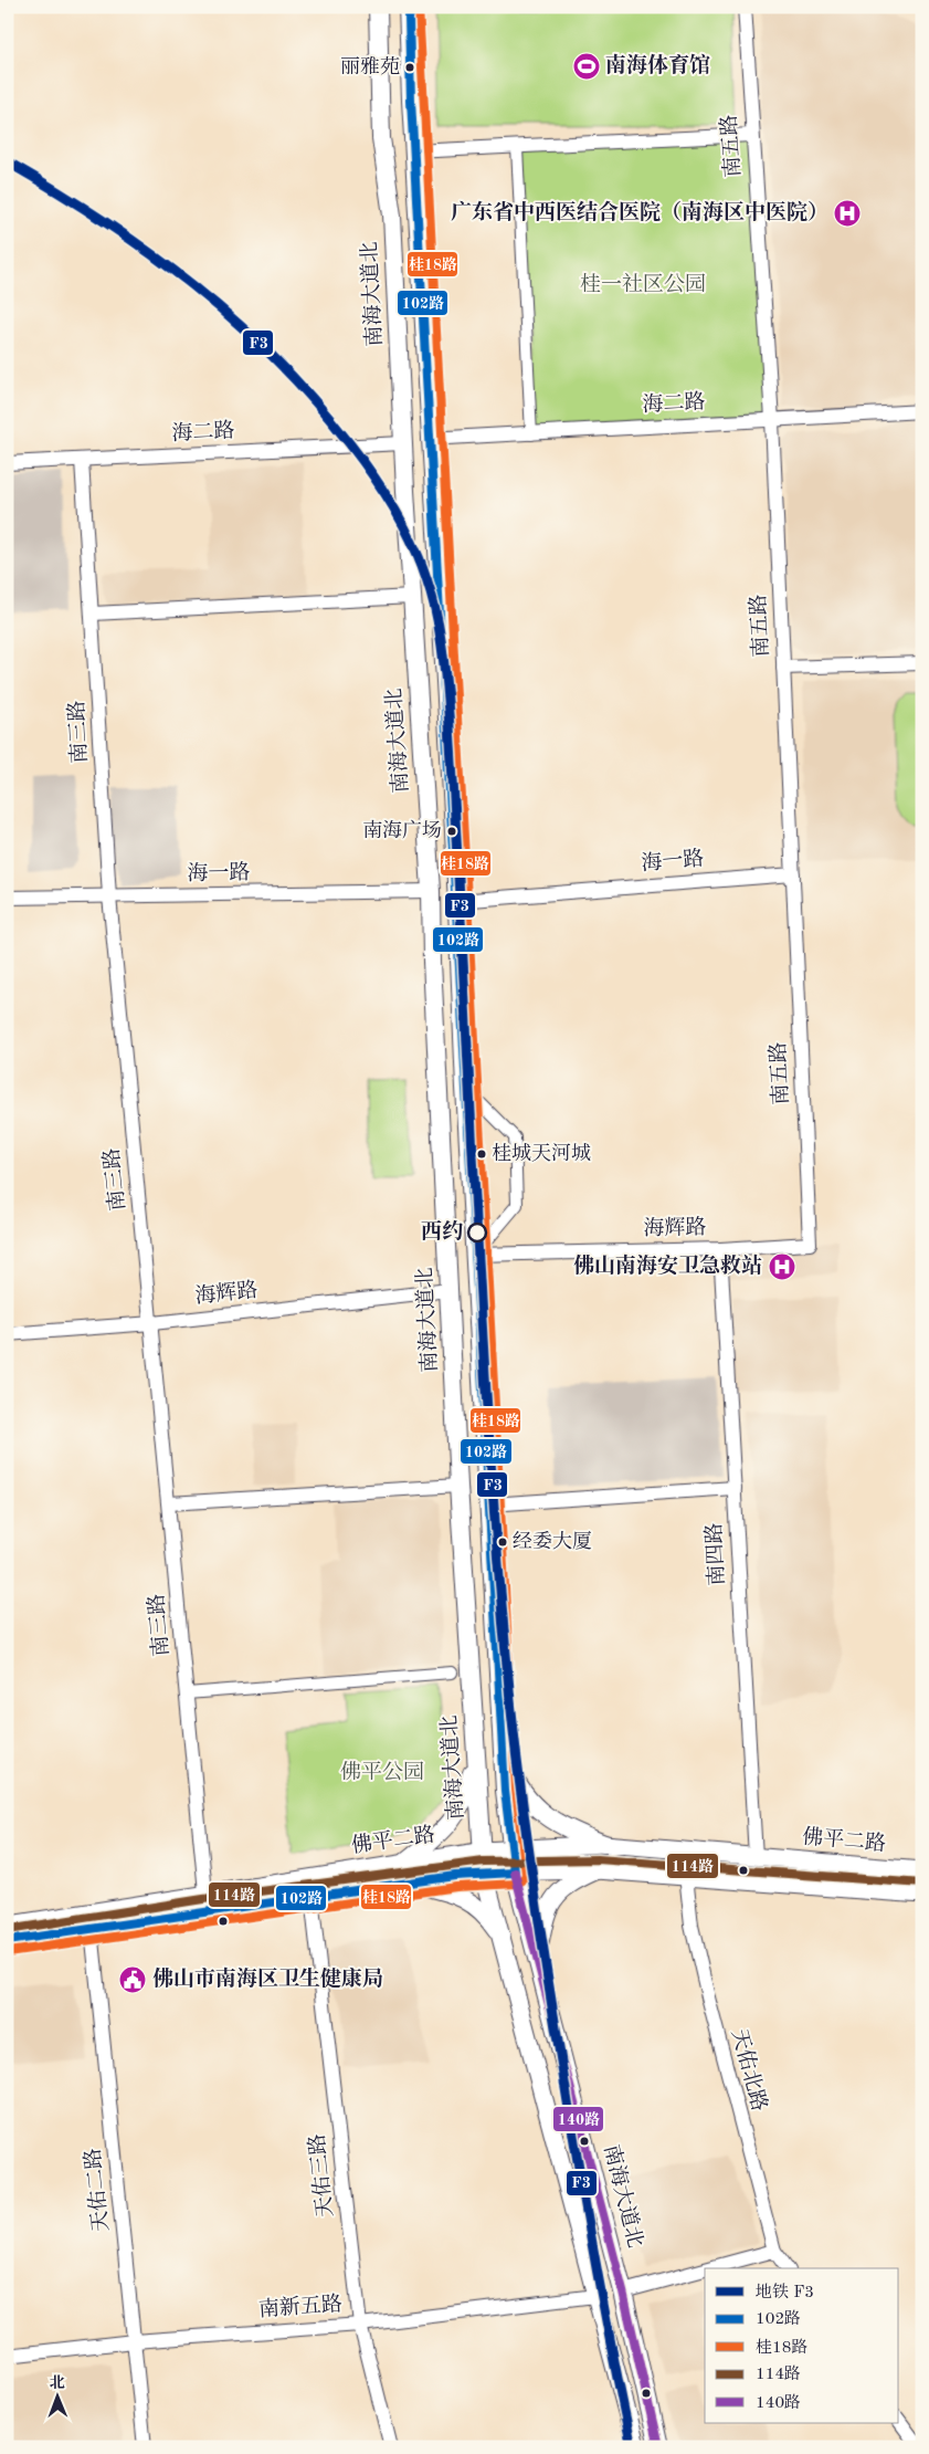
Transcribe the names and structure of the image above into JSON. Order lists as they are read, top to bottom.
{
  "streets": {
    "highway": ["南海大道北"],
    "main road": ["佛平二路"],
    "street": [
      "南五路",
      "海二路",
      "南三路",
      "海一路",
      "海辉路",
      "南四路",
      "天佑北路",
      "天佑三路",
      "天佑二路",
      "南新五路"
    ]
  },
  "crossings": [
    ["南五路", "海二路"],
    ["南五路", "海一路"],
    ["南五路", "海辉路"],
    ["南海大道北", "海二路"],
    ["南海大道北", "海一路"],
    ["南海大道北", "海辉路"],
    ["南海大道北", "佛平二路"],
    ["南海大道北", "南新五路"],
    ["海二路", "南三路"],
    ["南三路", "海一路"],
    ["南三路", "海辉路"],
    ["南三路", "佛平二路"],
    ["海辉路", "南四路"],
    ["南四路", "佛平二路"],
    ["佛平二路", "天佑北路"],
    ["佛平二路", "天佑三路"],
    ["佛平二路", "天佑二路"],
    ["天佑三路", "南新五路"],
    ["天佑二路", "南新五路"]
  ],
  "parks": ["桂一社区公园", "佛平公园"],
  "places": {
    "sports": ["南海体育馆"],
    "other": [
      "丽雅苑",
      "南海广场",
      "桂城天河城",
      "西约",
      "经委大厦"
    ],
    "hospital": ["广东省中西医结合医院（南海区中医院）", "佛山南海安卫急救站"],
    "public building": ["佛山市南海区卫生健康局"]
  },
  "lines": [
    "transit line 102路",
    "transit line 桂18路",
    "metro line F3",
    "transit line 114路",
    "transit line 140路"
  ],
  "legend": [
    "地铁 F3",
    "102路",
    "桂18路",
    "114路",
    "140路"
  ],
  "north": "top"
}
